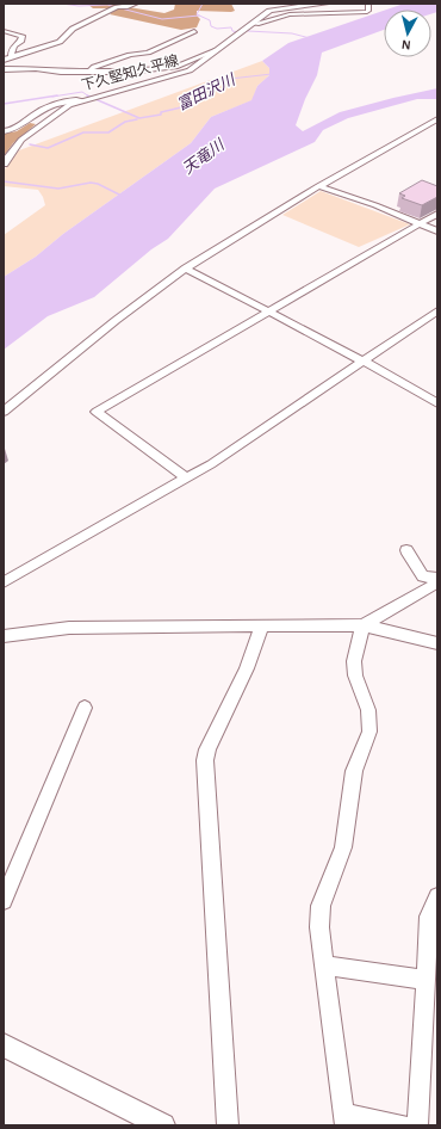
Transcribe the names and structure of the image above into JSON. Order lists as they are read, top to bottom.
{
  "streets": {
    "main road": ["下久堅知久平線"]
  },
  "water": ["富田沢川", "天竜川"],
  "north": "bottom"
}
